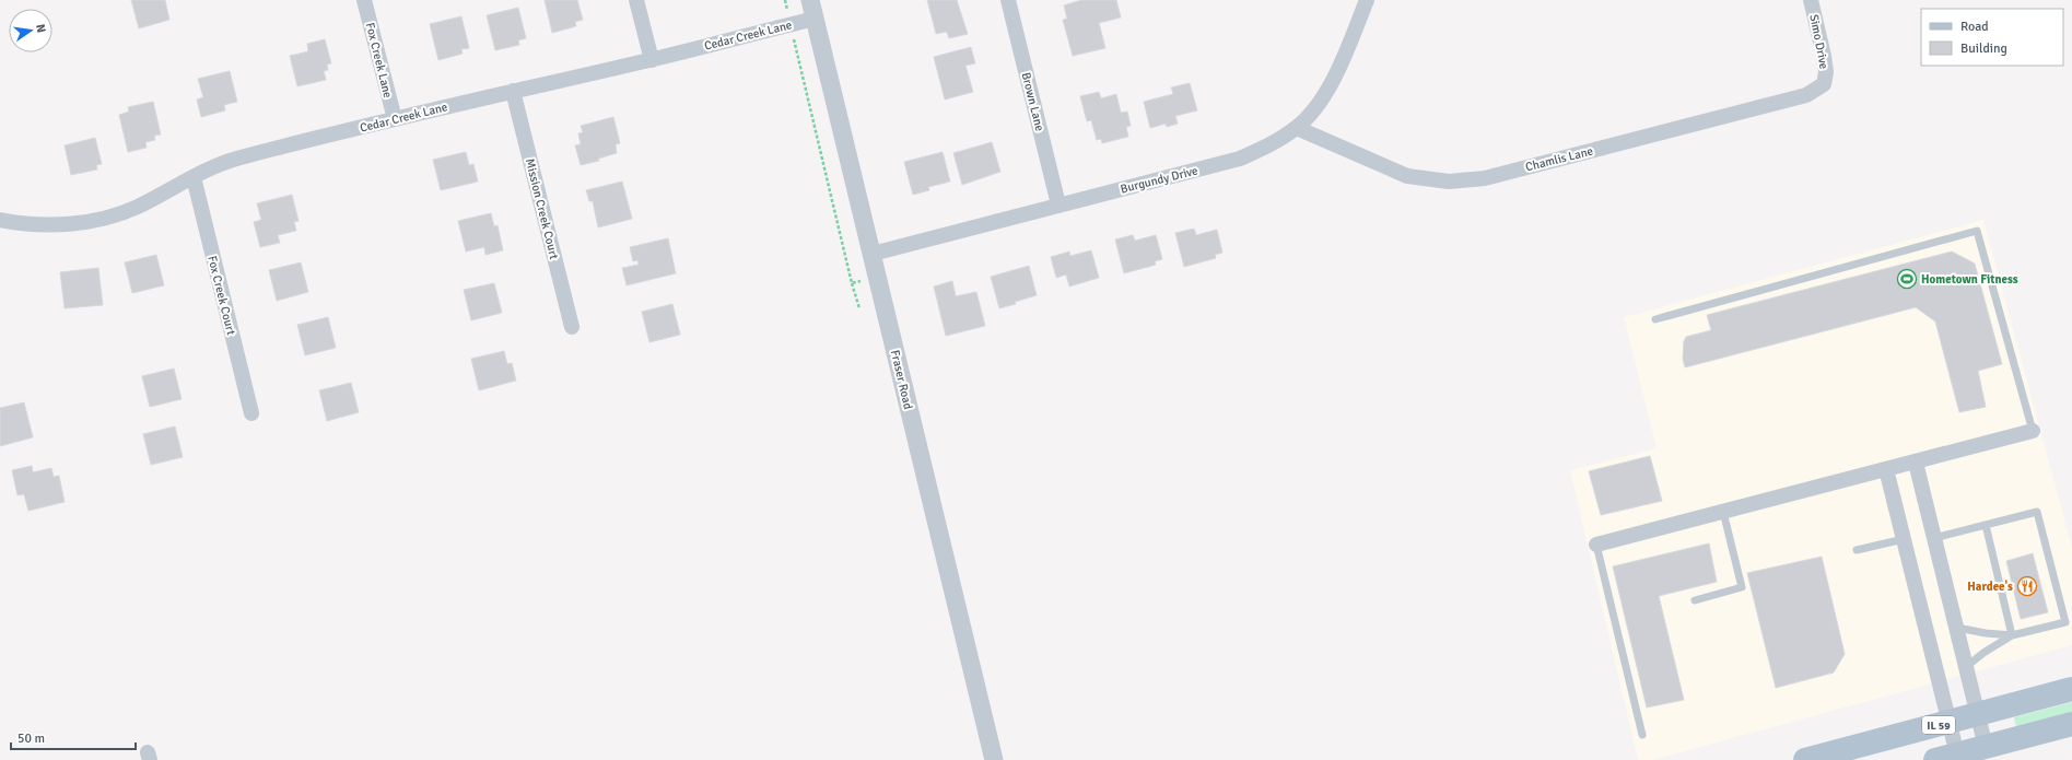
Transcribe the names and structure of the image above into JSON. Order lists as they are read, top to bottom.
{
  "streets": {
    "main road": ["IL 59"],
    "street": [
      "Cedar Creek Lane",
      "Simo Drive",
      "Fox Creek Lane",
      "Brown Lane",
      "Chamlis Lane",
      "Burgundy Drive",
      "Mission Creek Court",
      "Fox Creek Court",
      "Fraser Road"
    ]
  },
  "crossings": [
    ["Cedar Creek Lane", "Fox Creek Lane"],
    ["Cedar Creek Lane", "Mission Creek Court"],
    ["Cedar Creek Lane", "Fox Creek Court"],
    ["Cedar Creek Lane", "Fraser Road"],
    ["Simo Drive", "Chamlis Lane"],
    ["Brown Lane", "Burgundy Drive"],
    ["Chamlis Lane", "Burgundy Drive"],
    ["Burgundy Drive", "Fraser Road"]
  ],
  "places": {
    "sports": ["Hometown Fitness"],
    "restaurant": ["Hardee's"]
  },
  "legend": ["Road", "Building"],
  "scale_bar": "50 m",
  "north": "right"
}
